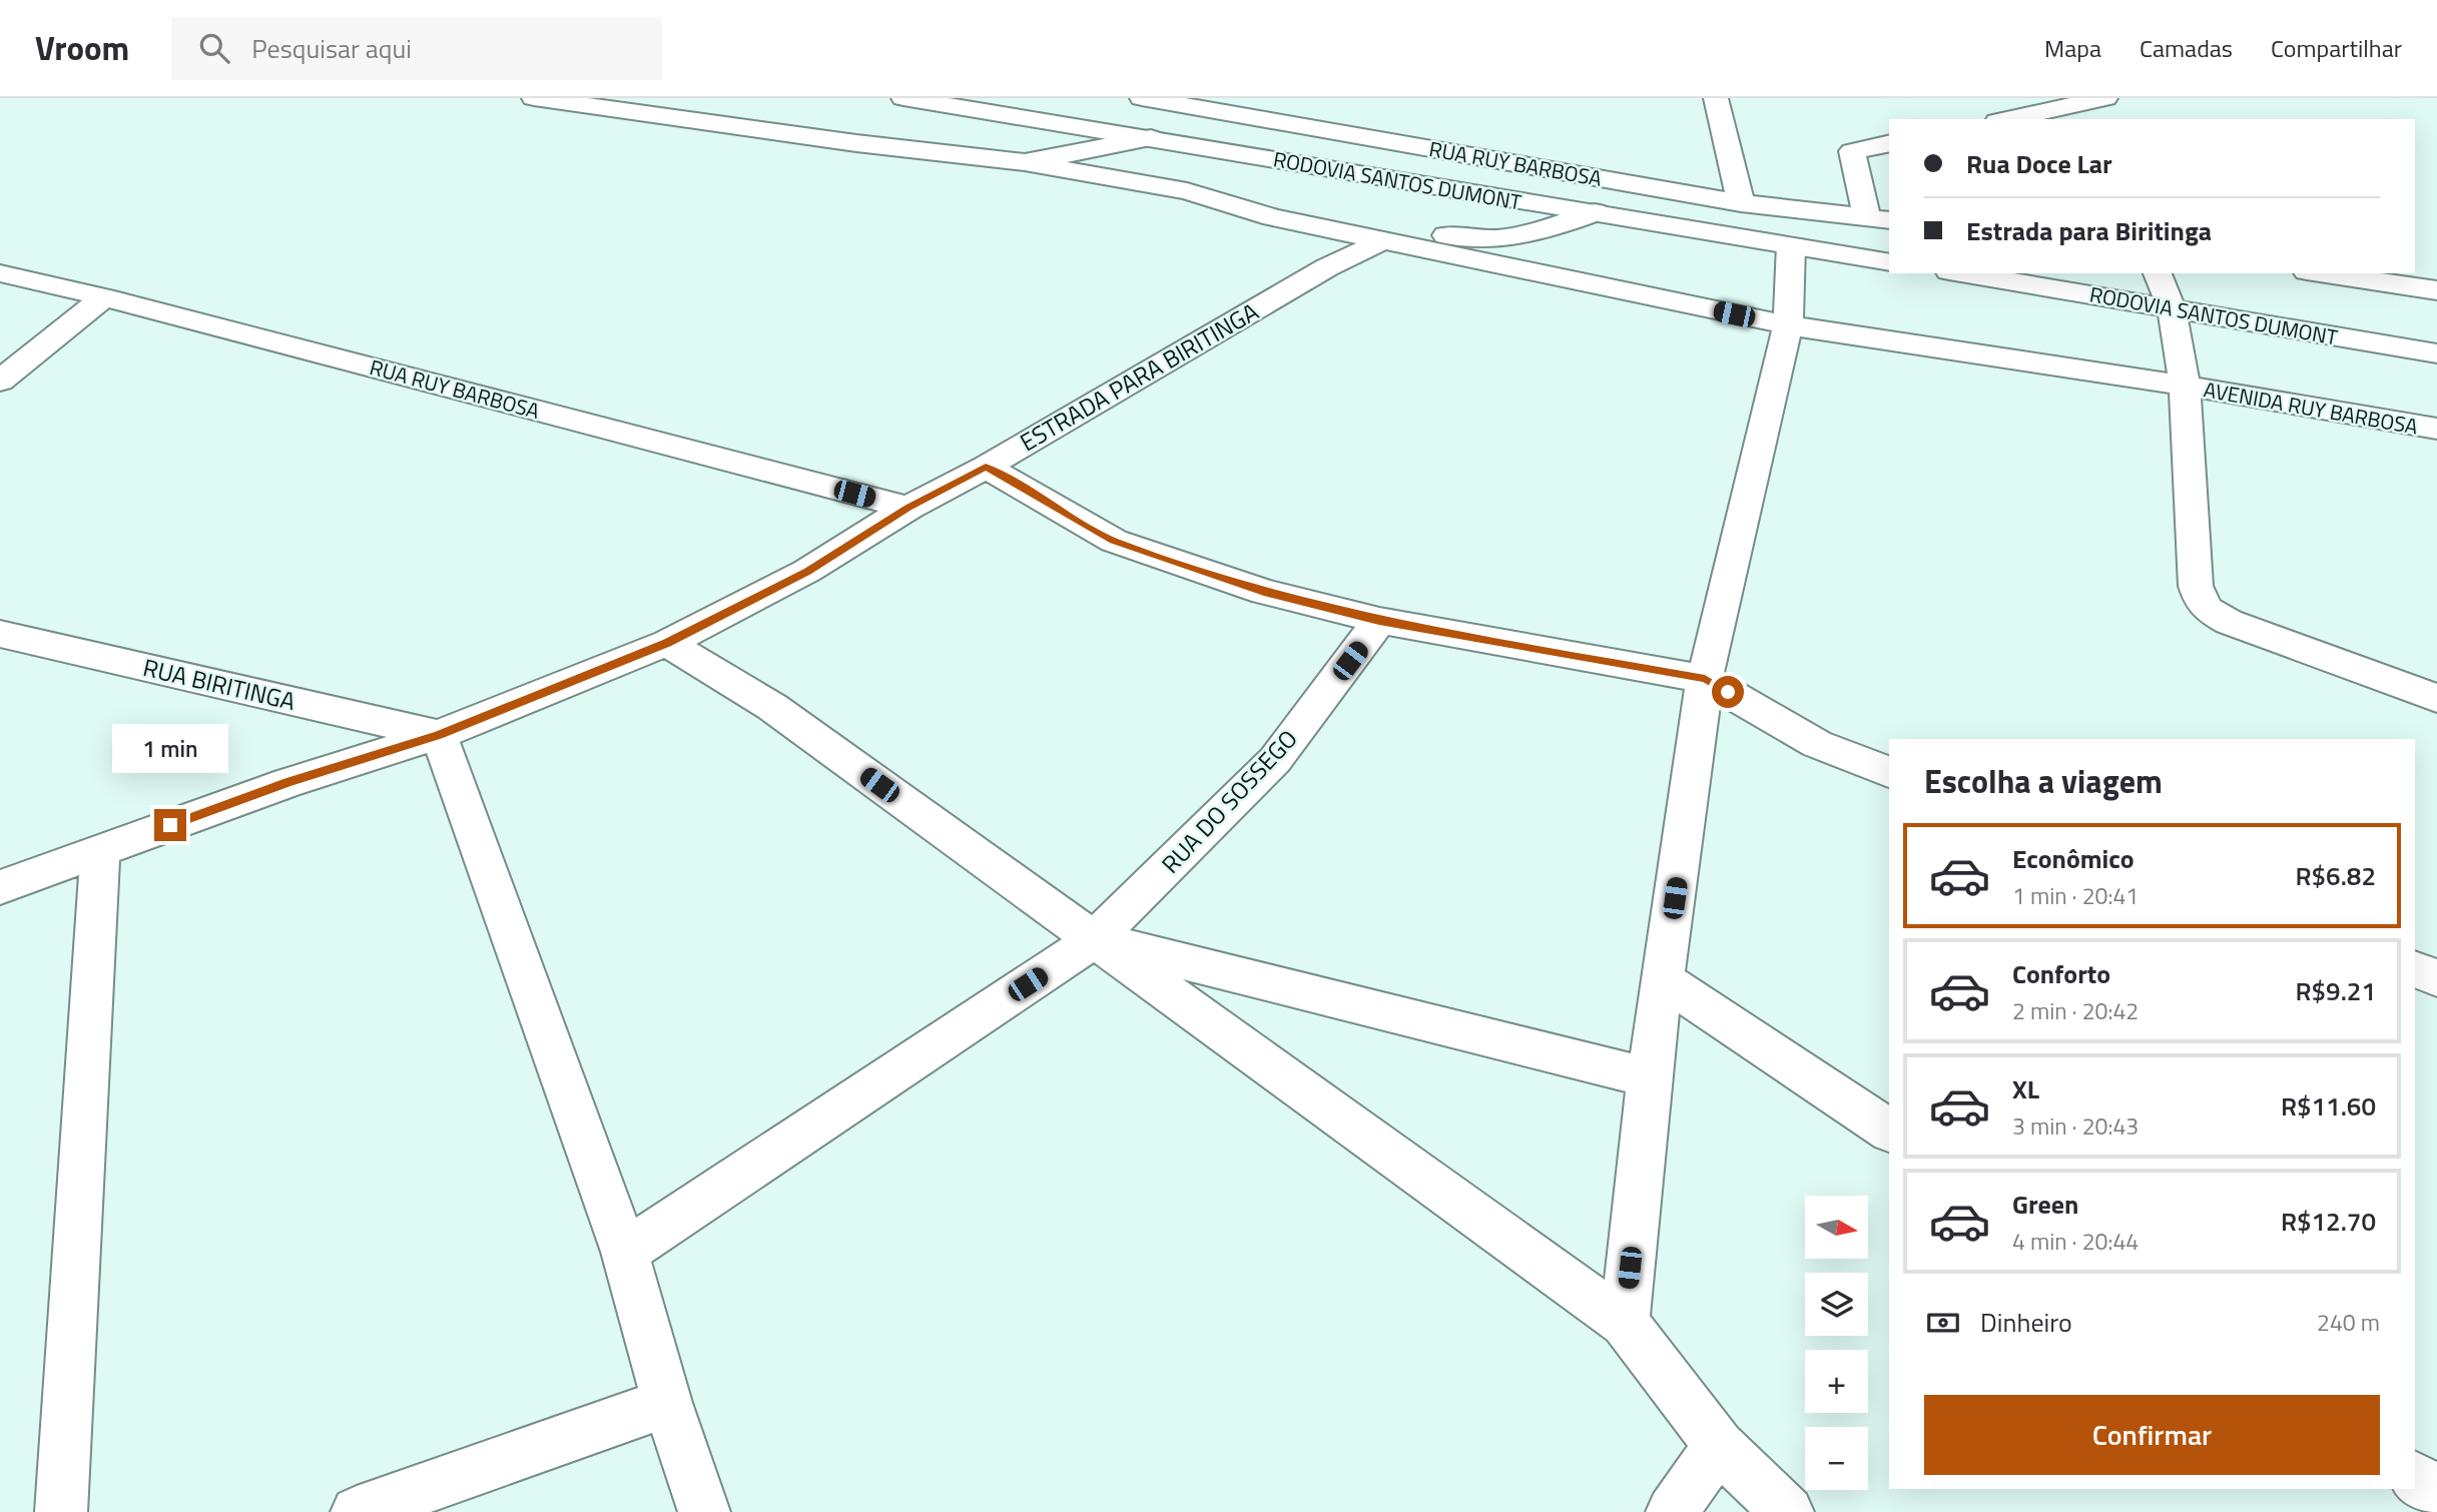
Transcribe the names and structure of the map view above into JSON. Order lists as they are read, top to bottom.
{
  "streets": {
    "main road": [
      "RUA RUY BARBOSA",
      "RODOVIA SANTOS DUMONT",
      "ESTRADA PARA BIRITINGA",
      "AVENIDA RUY BARBOSA",
      "RUA BIRITINGA",
      "RUA DO SOSSEGO"
    ]
  },
  "crossings": [
    ["RUA RUY BARBOSA", "ESTRADA PARA BIRITINGA"],
    ["RODOVIA SANTOS DUMONT", "ESTRADA PARA BIRITINGA"],
    ["ESTRADA PARA BIRITINGA", "AVENIDA RUY BARBOSA"],
    ["ESTRADA PARA BIRITINGA", "RUA BIRITINGA"]
  ],
  "north": "right",
  "page": {
    "header": "Vroom",
    "search": "Pesquisar aqui",
    "nav": ["Mapa", "Camadas", "Compartilhar"],
    "banner": ["Rua Doce Lar", "Estrada para Biritinga"],
    "bubble": "1 min",
    "heading": "Escolha a viagem",
    "list": [
      {
        "name": "Econômico",
        "note": "1 min · 20:41",
        "value": "R$6.82"
      },
      {
        "name": "Conforto",
        "note": "2 min · 20:42",
        "value": "R$9.21"
      },
      {
        "name": "XL",
        "note": "3 min · 20:43",
        "value": "R$11.60"
      },
      {
        "name": "Green",
        "note": "4 min · 20:44",
        "value": "R$12.70"
      }
    ],
    "map_buttons": ["+", "−"],
    "pay": ["Dinheiro", "240 m"],
    "buttons": "Confirmar"
  }
}
